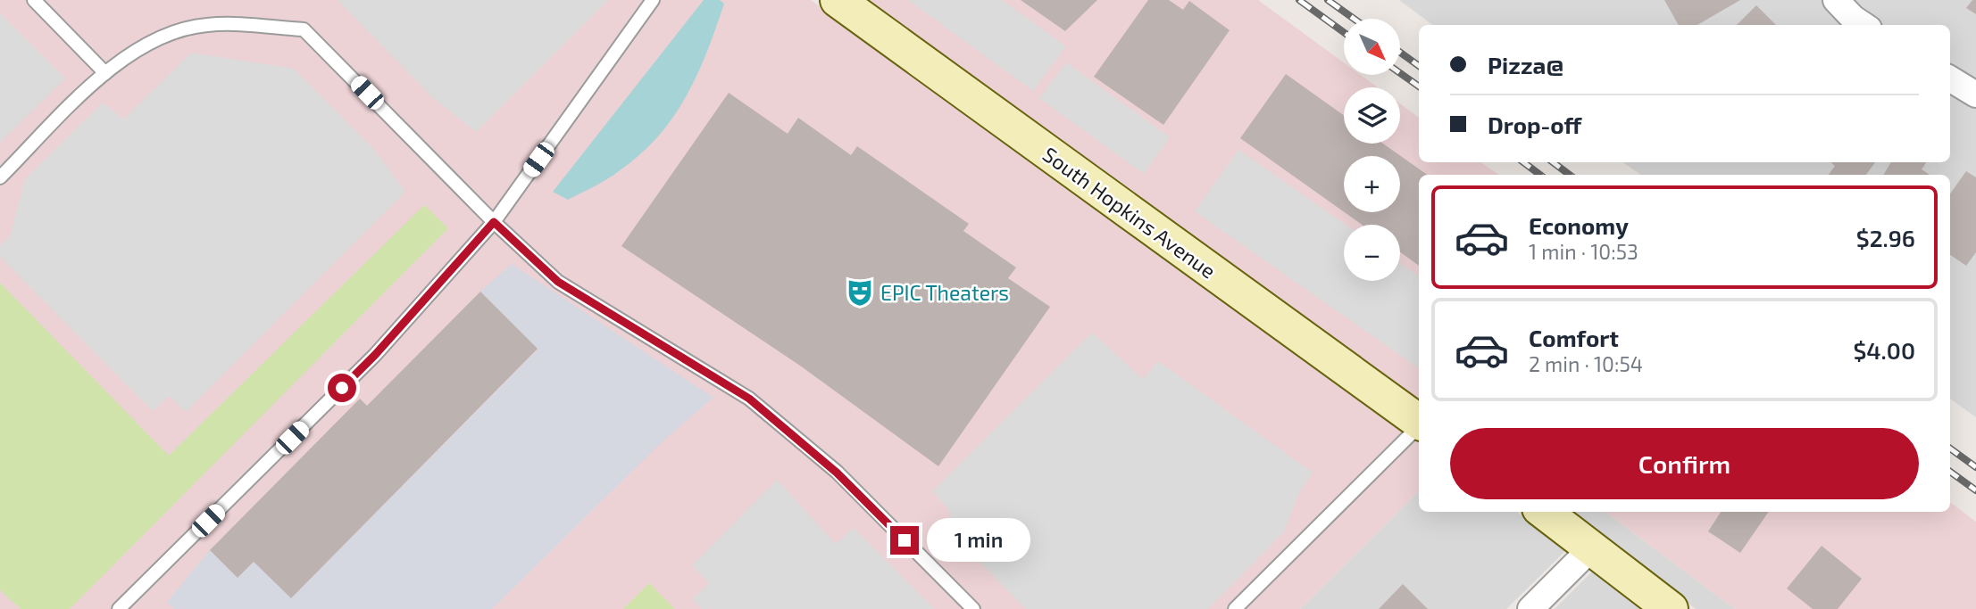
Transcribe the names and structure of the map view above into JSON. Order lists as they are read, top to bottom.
{
  "streets": {
    "street": ["South Hopkins Avenue"]
  },
  "places": {
    "theatre": ["EPIC Theaters"]
  },
  "north": "bottom right",
  "page": {
    "map_buttons": ["+", "−"],
    "banner": ["Pizza@", "Drop-off"],
    "list": [
      {
        "name": "Economy",
        "note": "1 min · 10:53",
        "value": "$2.96"
      },
      {
        "name": "Comfort",
        "note": "2 min · 10:54",
        "value": "$4.00"
      }
    ],
    "buttons": "Confirm",
    "bubble": "1 min"
  }
}
